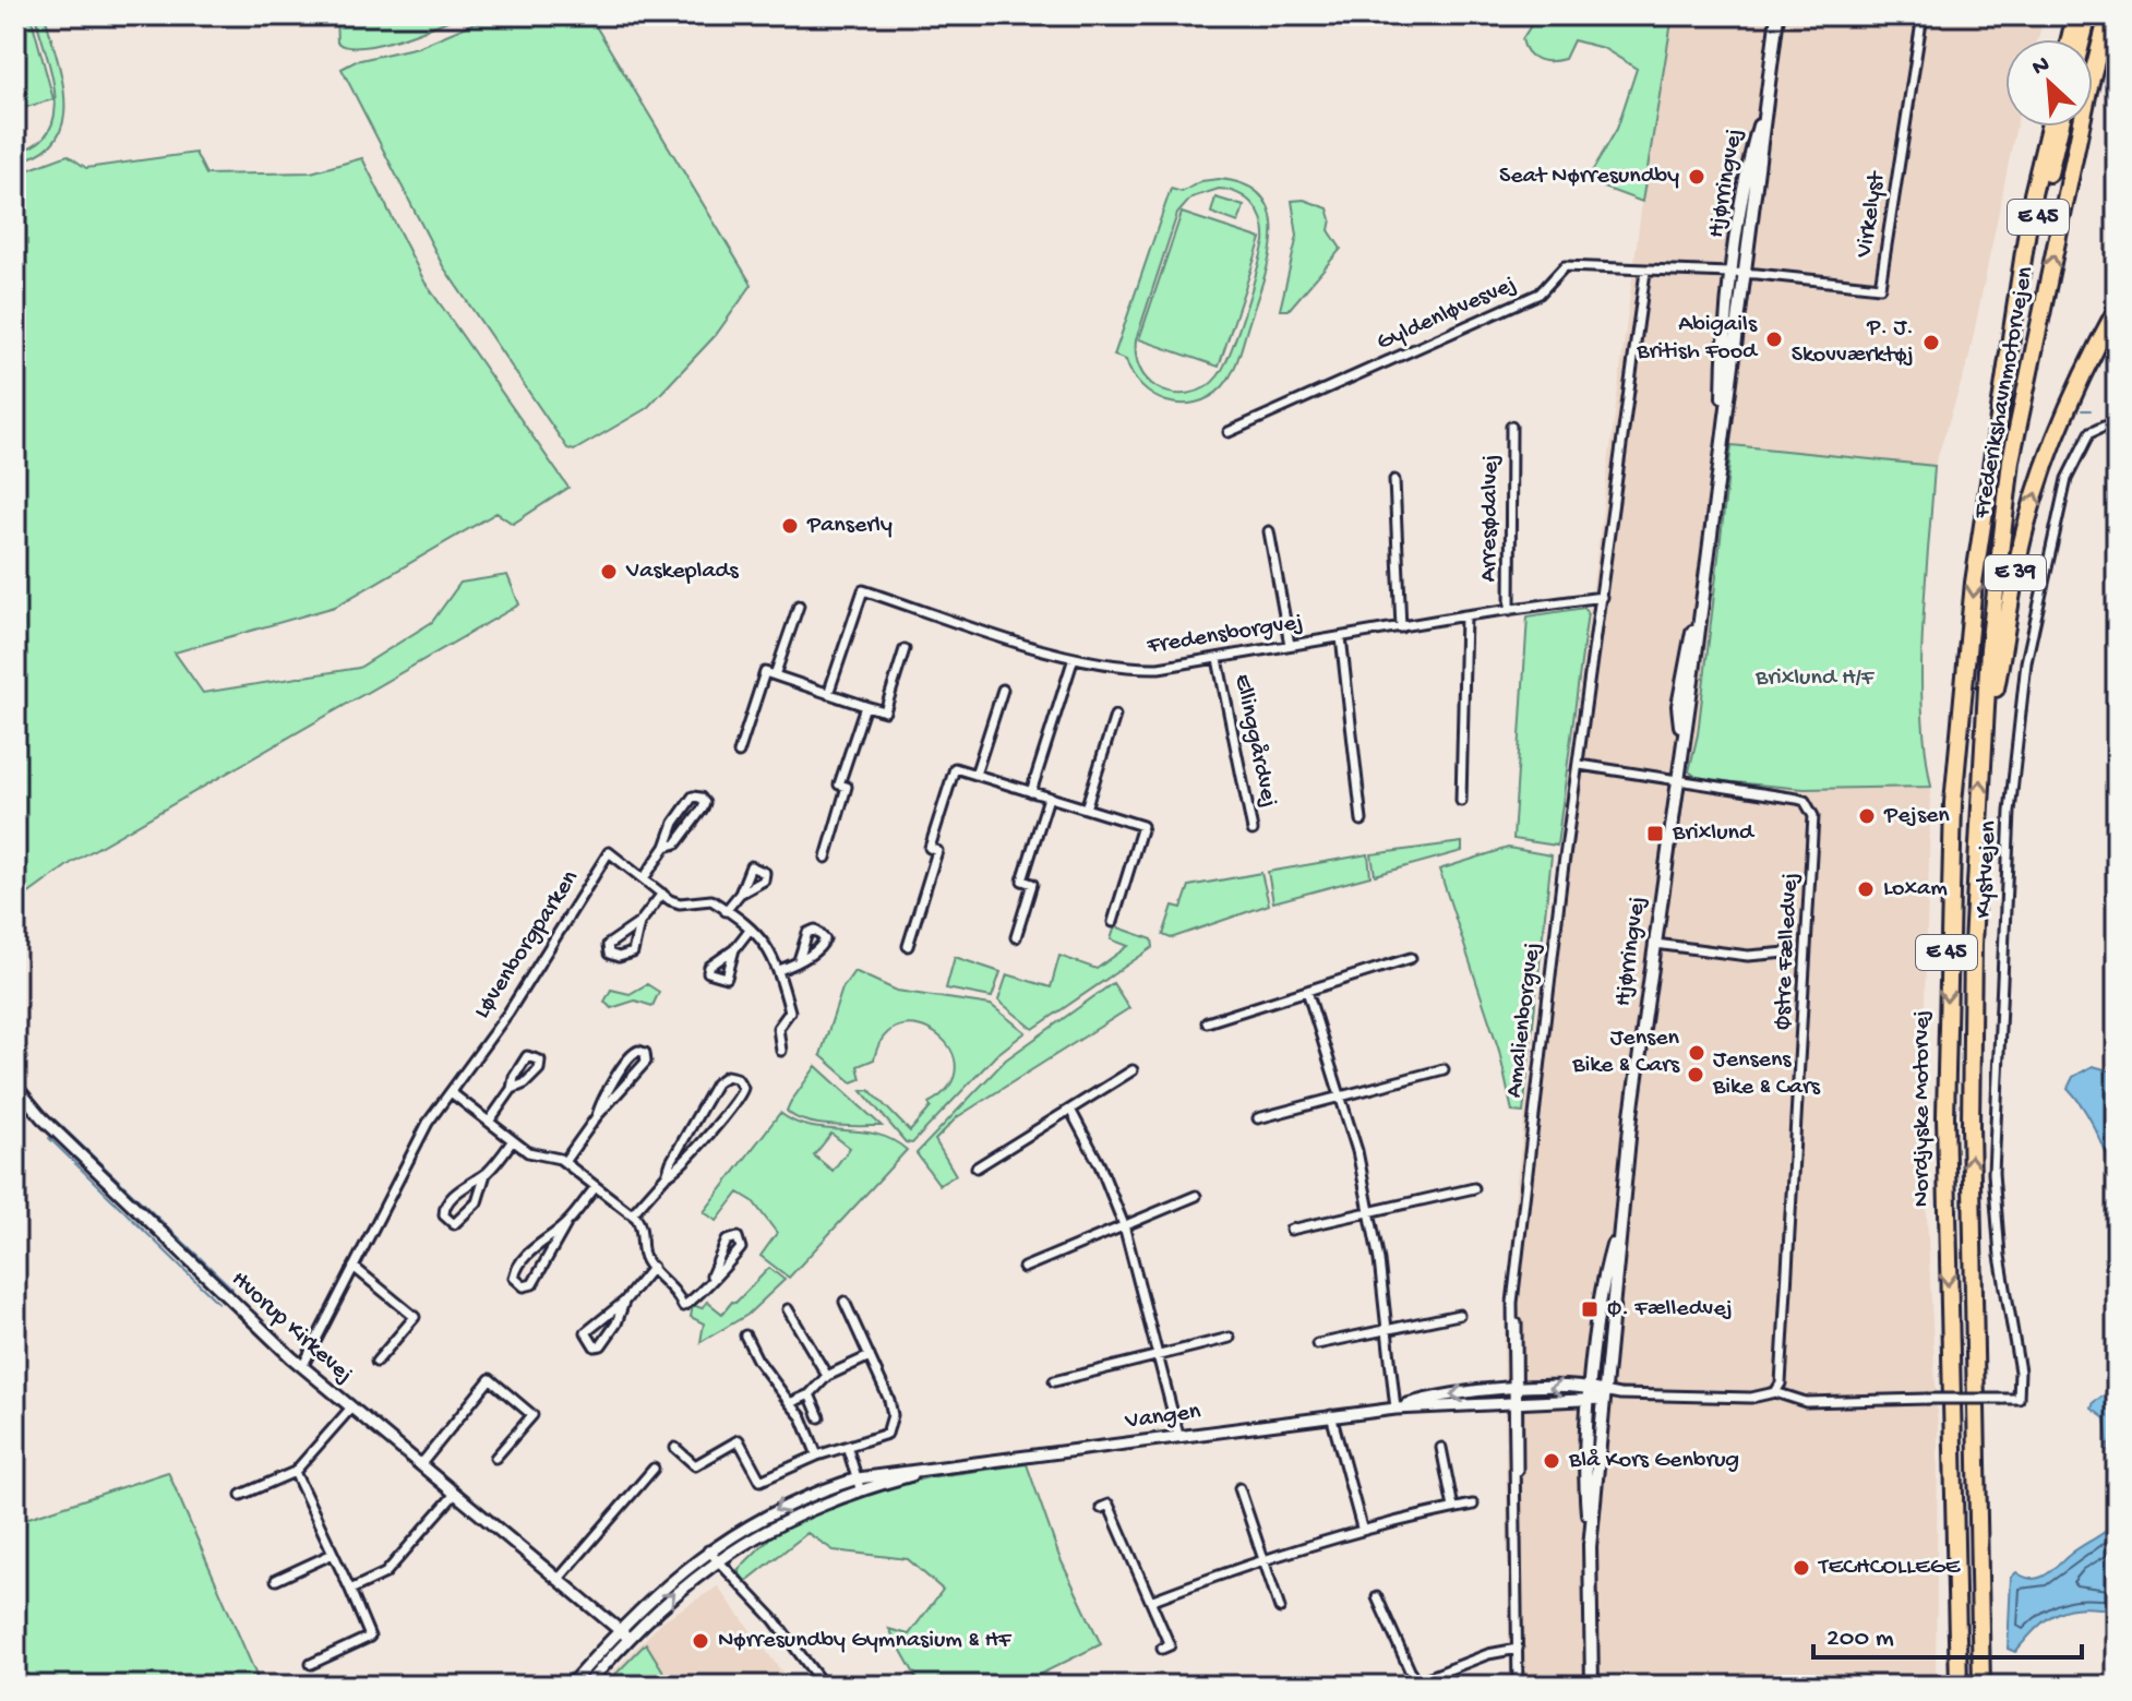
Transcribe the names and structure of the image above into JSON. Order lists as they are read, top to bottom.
{
  "streets": {
    "highway": [
      "E 45",
      "Frederikshavnmotorvejen",
      "E 39",
      "Nordjyske Motorvej"
    ],
    "main road": ["Hjørringvej"],
    "street": [
      "Virkelyst",
      "Gyldenløvesvej",
      "Arresødalvej",
      "Fredensborgvej",
      "Ellinggårdvej",
      "Kystvejen",
      "Løvenborgparken",
      "Østre Fælledvej",
      "Amalienborgvej",
      "Hvorup Kirkevej",
      "Vangen"
    ]
  },
  "crossings": [
    ["Hjørringvej", "Virkelyst"],
    ["Hjørringvej", "Gyldenløvesvej"],
    ["Hjørringvej", "Østre Fælledvej"],
    ["Hjørringvej", "Vangen"],
    ["Virkelyst", "Gyldenløvesvej"],
    ["Gyldenløvesvej", "Amalienborgvej"],
    ["Frederikshavnmotorvejen", "E 39"],
    ["Frederikshavnmotorvejen", "Nordjyske Motorvej"],
    ["Arresødalvej", "Fredensborgvej"],
    ["E 39", "Nordjyske Motorvej"],
    ["Fredensborgvej", "Ellinggårdvej"],
    ["Fredensborgvej", "Amalienborgvej"],
    ["Kystvejen", "Østre Fælledvej"],
    ["Løvenborgparken", "Hvorup Kirkevej"],
    ["Amalienborgvej", "Vangen"],
    ["Hvorup Kirkevej", "Vangen"]
  ],
  "parks": ["Brixlund H/F"],
  "places": {
    "other": [
      "Seat Nørresundby",
      "Abigails British Food",
      "P. J. Skovværktøj",
      "Panserly",
      "Vaskeplads",
      "Pejsen",
      "Loxam",
      "Jensen Bike & Cars",
      "Jensens Bike & Cars",
      "Blå Kors Genbrug",
      "TECHCOLLEGE",
      "Nørresundby Gymnasium & HF"
    ],
    "transit": ["Brixlund", "Ø. Fælledvej"]
  },
  "scale_bar": "200 m",
  "north": "top left"
}
